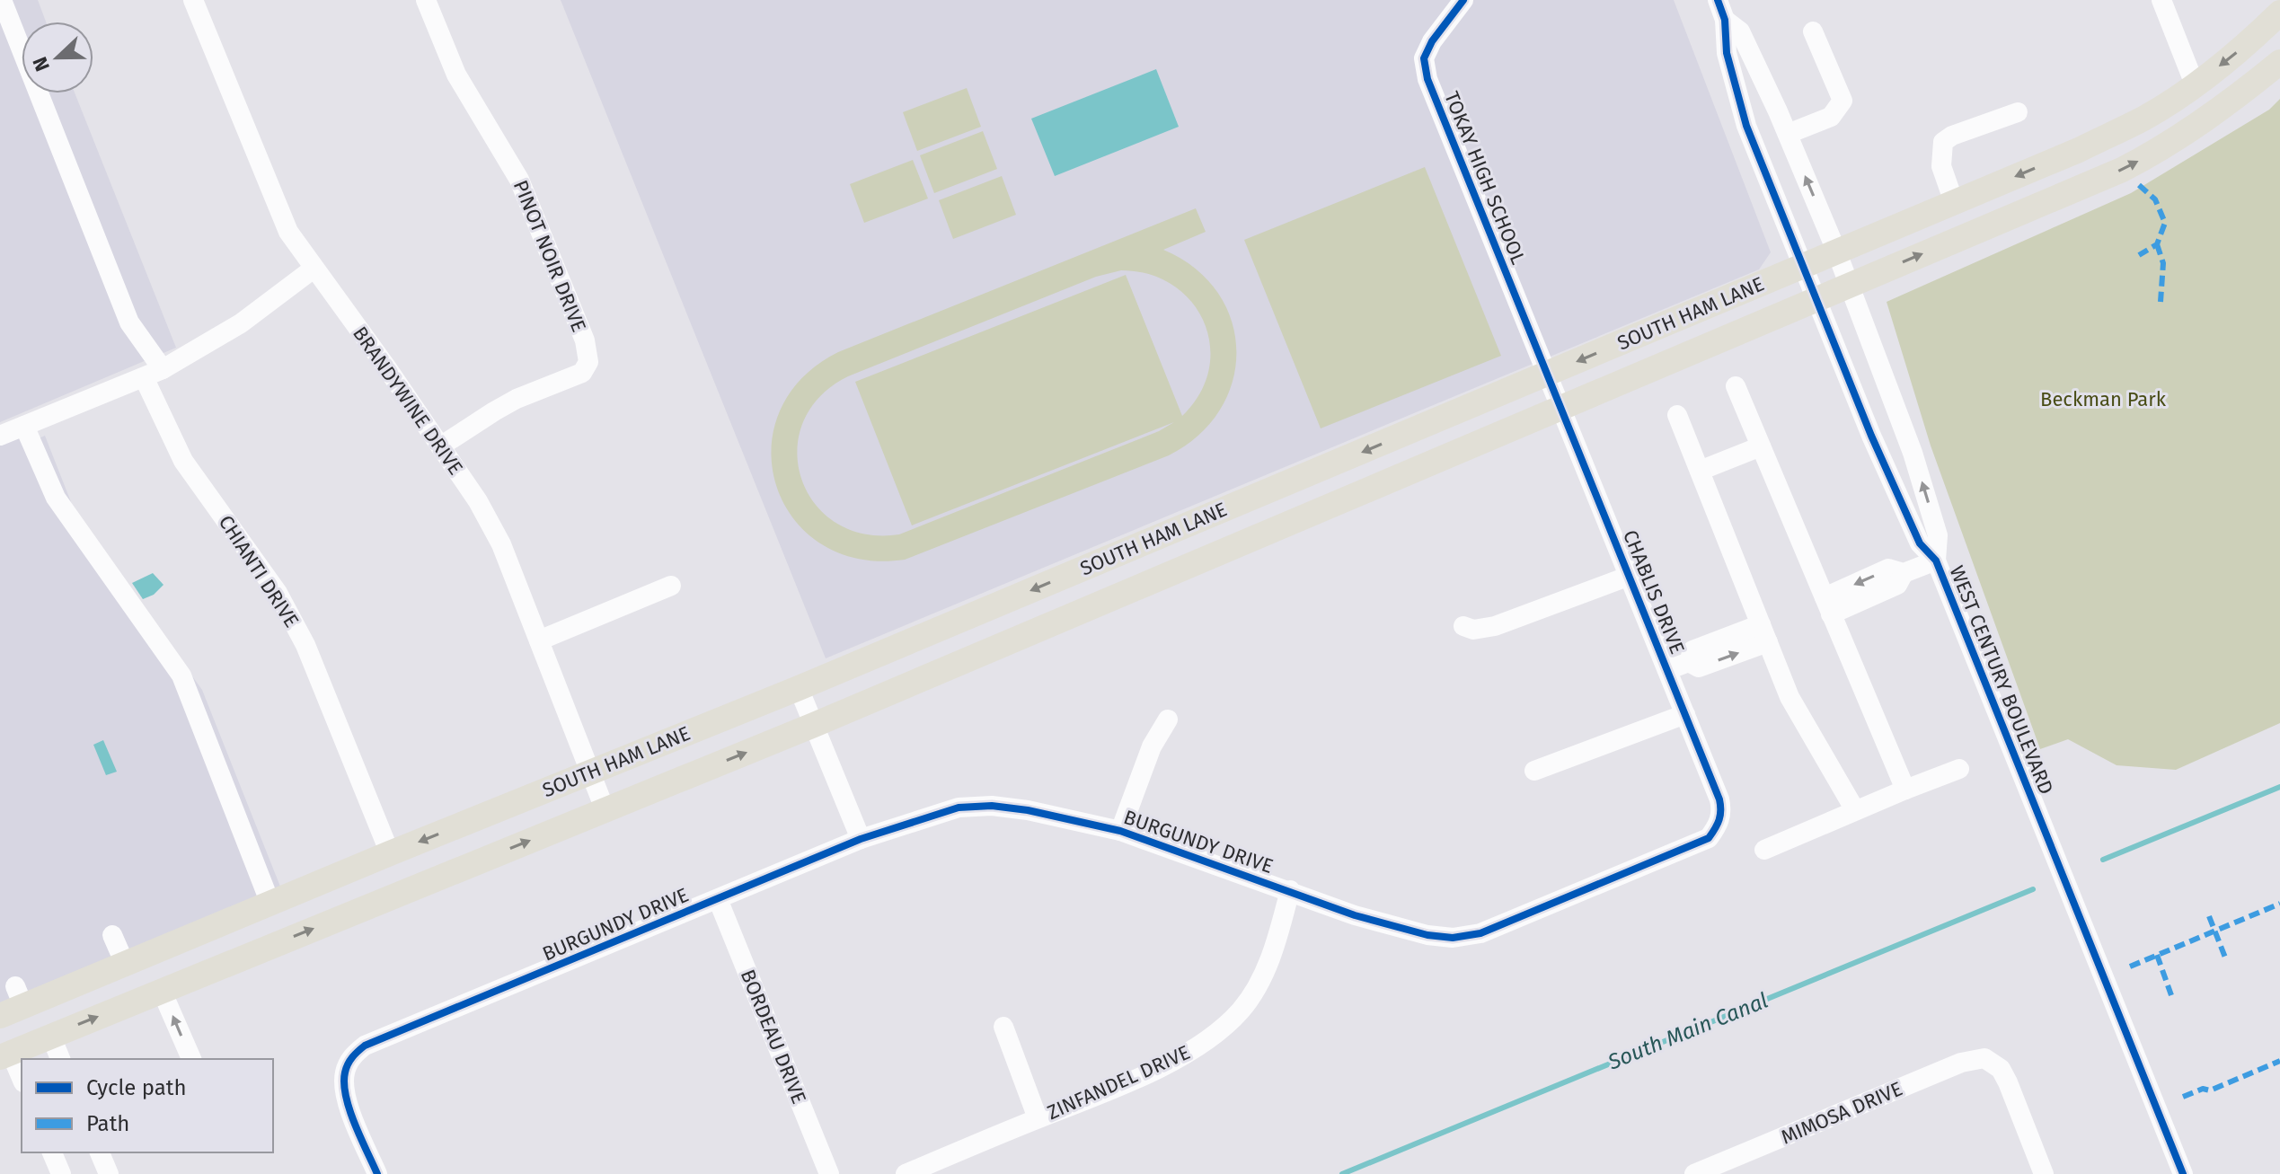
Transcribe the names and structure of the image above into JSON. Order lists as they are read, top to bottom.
{
  "streets": {
    "main road": ["SOUTH HAM LANE"],
    "street": [
      "TOKAY HIGH SCHOOL",
      "PINOT NOIR DRIVE",
      "BRANDYWINE DRIVE",
      "CHIANTI DRIVE",
      "CHABLIS DRIVE",
      "WEST CENTURY BOULEVARD",
      "BURGUNDY DRIVE",
      "BORDEAU DRIVE",
      "ZINFANDEL DRIVE",
      "MIMOSA DRIVE"
    ]
  },
  "crossings": [
    ["TOKAY HIGH SCHOOL", "SOUTH HAM LANE"],
    ["TOKAY HIGH SCHOOL", "CHABLIS DRIVE"],
    ["PINOT NOIR DRIVE", "BRANDYWINE DRIVE"],
    ["SOUTH HAM LANE", "BRANDYWINE DRIVE"],
    ["SOUTH HAM LANE", "CHIANTI DRIVE"],
    ["SOUTH HAM LANE", "CHABLIS DRIVE"],
    ["SOUTH HAM LANE", "WEST CENTURY BOULEVARD"],
    ["CHABLIS DRIVE", "BURGUNDY DRIVE"],
    ["BURGUNDY DRIVE", "BORDEAU DRIVE"],
    ["BURGUNDY DRIVE", "ZINFANDEL DRIVE"]
  ],
  "water": ["South Main Canal"],
  "parks": ["Beckman Park"],
  "legend": ["Cycle path", "Path"],
  "north": "left"
}
